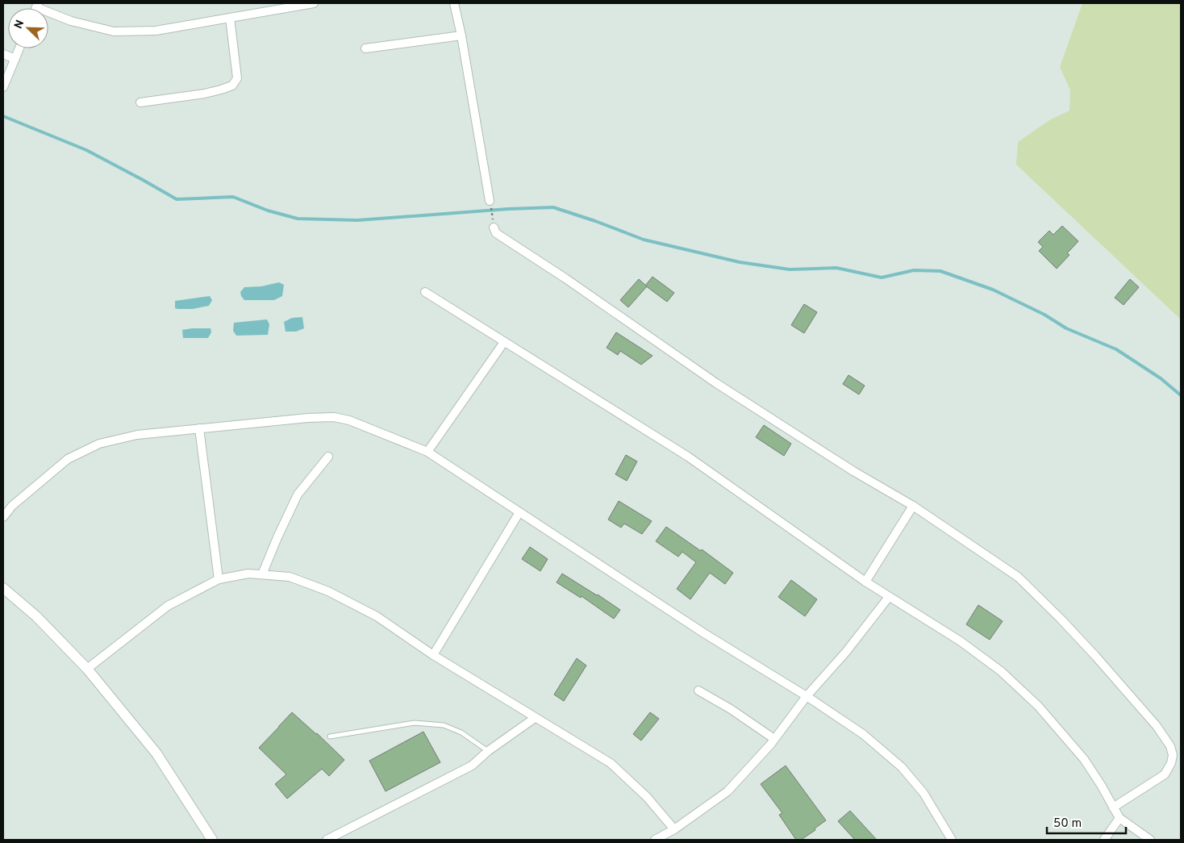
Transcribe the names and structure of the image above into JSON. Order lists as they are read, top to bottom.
{
  "scale_bar": "50 m",
  "north": "top left"
}
